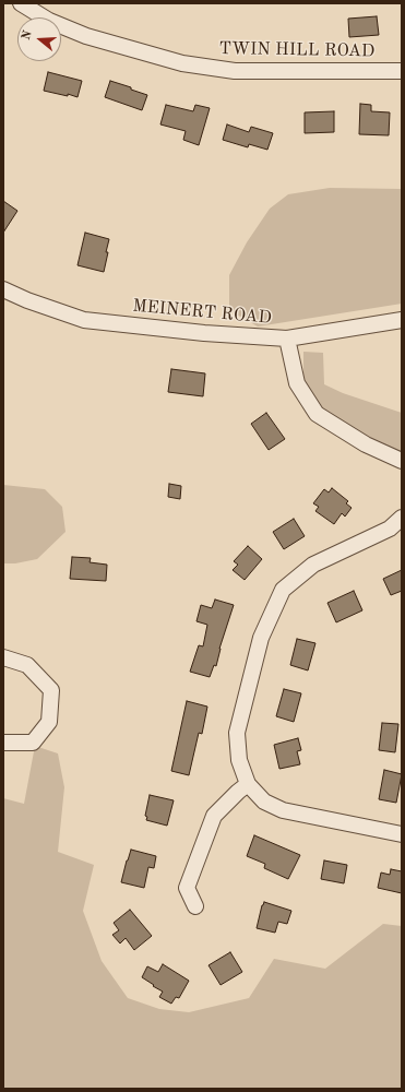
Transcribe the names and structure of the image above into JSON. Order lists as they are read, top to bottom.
{
  "streets": {
    "street": ["TWIN HILL ROAD", "MEINERT ROAD"]
  },
  "north": "left"
}
